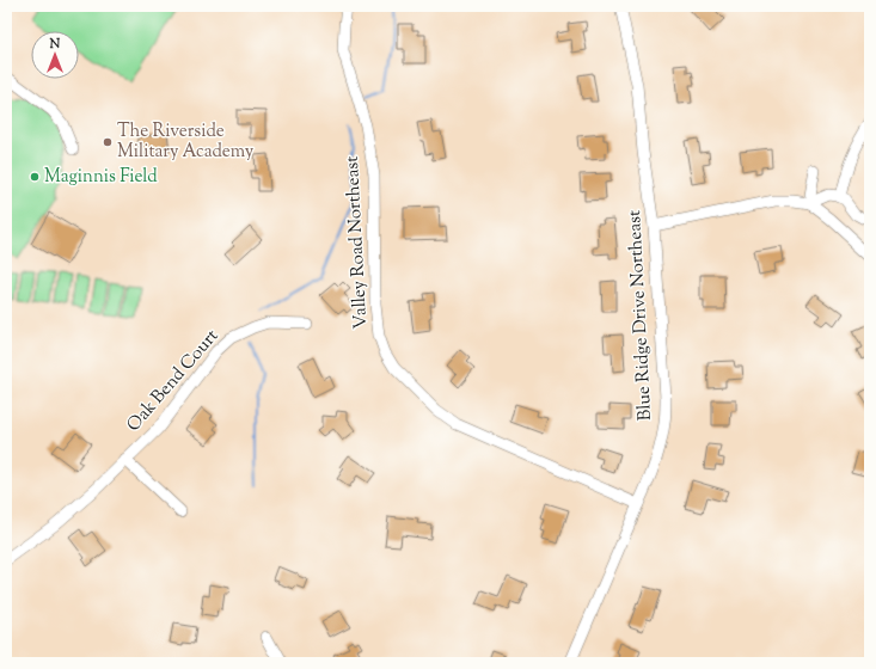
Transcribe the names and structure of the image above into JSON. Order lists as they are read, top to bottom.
{
  "streets": {
    "street": ["Valley Road Northeast", "Blue Ridge Drive Northeast", "Oak Bend Court"]
  },
  "crossings": [
    ["Valley Road Northeast", "Blue Ridge Drive Northeast"]
  ],
  "places": ["The Riverside Military Academy", "Maginnis Field"],
  "north": "top"
}
